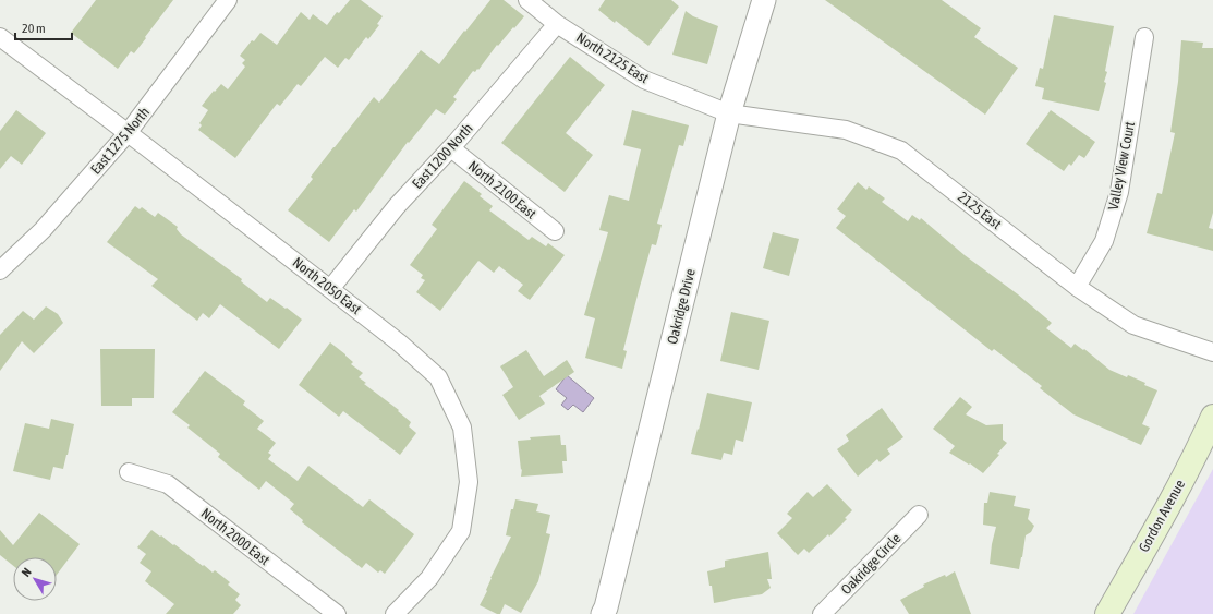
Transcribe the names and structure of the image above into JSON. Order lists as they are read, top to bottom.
{
  "streets": {
    "main road": ["Gordon Avenue"],
    "street": [
      "North 2125 East",
      "East 1275 North",
      "East 1200 North",
      "Valley View Court",
      "North 2100 East",
      "2125 East",
      "North 2050 East",
      "Oakridge Drive",
      "North 2000 East",
      "Oakridge Circle"
    ]
  },
  "crossings": [
    ["North 2125 East", "East 1200 North"],
    ["North 2125 East", "2125 East"],
    ["North 2125 East", "Oakridge Drive"],
    ["East 1275 North", "North 2050 East"],
    ["East 1200 North", "North 2100 East"],
    ["East 1200 North", "North 2050 East"],
    ["Valley View Court", "2125 East"],
    ["2125 East", "Oakridge Drive"]
  ],
  "scale_bar": "20 m",
  "north": "top left"
}
